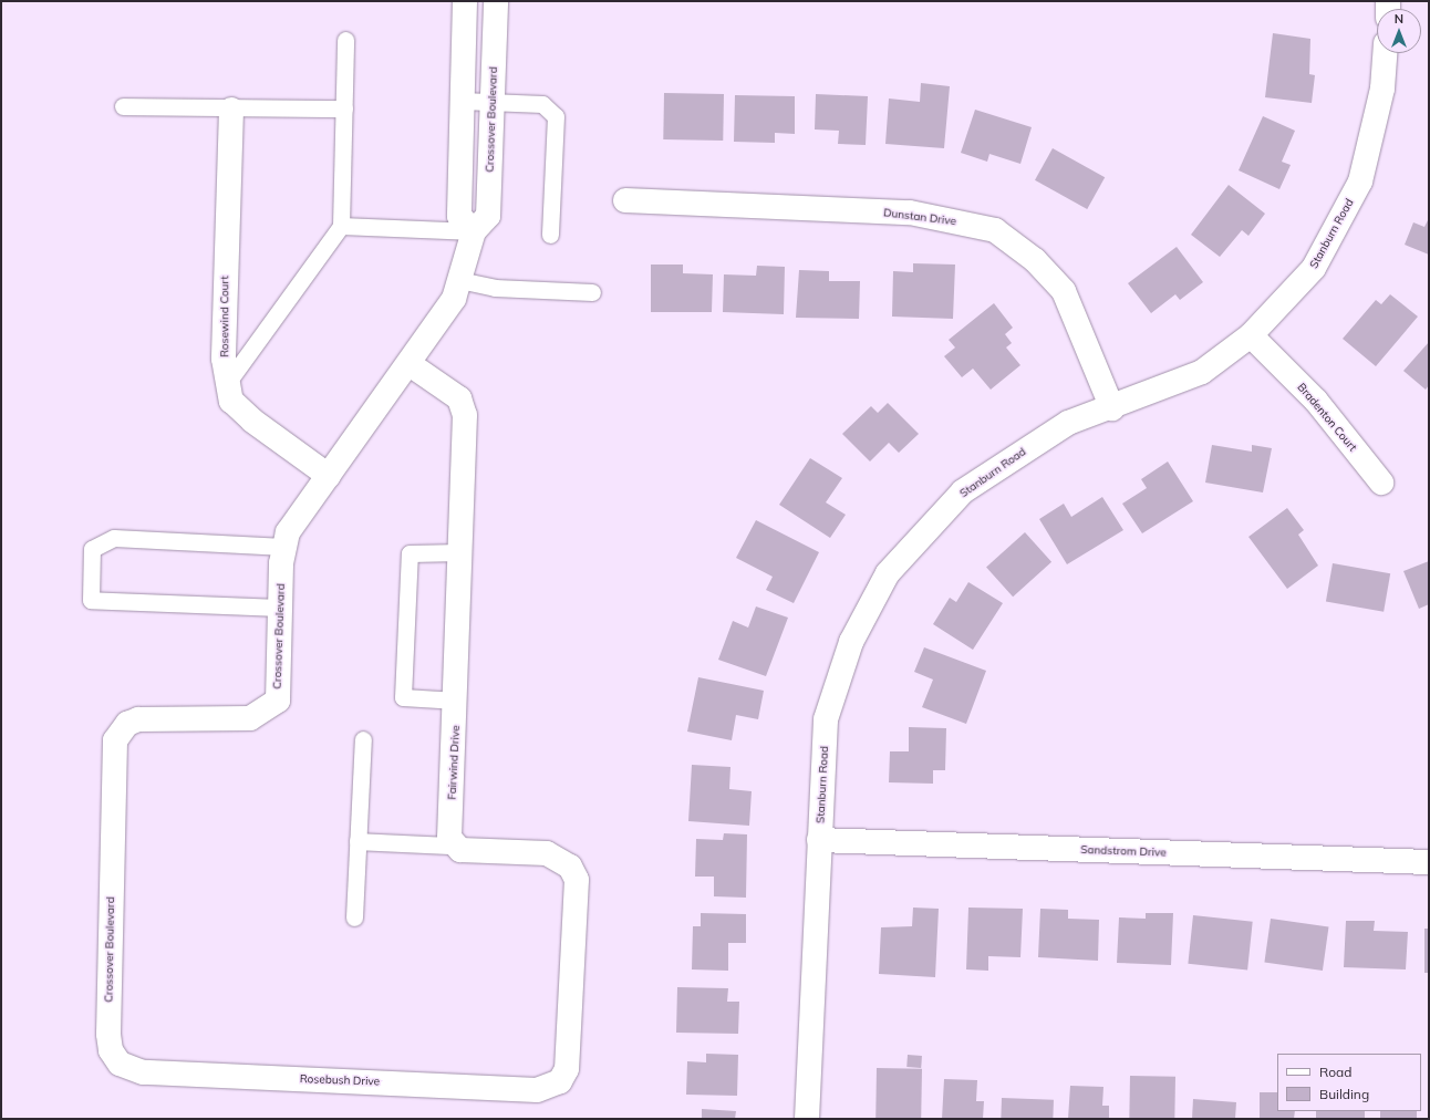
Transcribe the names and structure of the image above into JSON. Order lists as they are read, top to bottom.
{
  "streets": {
    "street": [
      "Crossover Boulevard",
      "Dunstan Drive",
      "Stanburn Road",
      "Rosewind Court",
      "Bradenton Court",
      "Fairwind Drive",
      "Sandstrom Drive",
      "Rosebush Drive"
    ]
  },
  "crossings": [
    ["Crossover Boulevard", "Rosewind Court"],
    ["Crossover Boulevard", "Fairwind Drive"],
    ["Crossover Boulevard", "Rosebush Drive"],
    ["Dunstan Drive", "Stanburn Road"],
    ["Stanburn Road", "Bradenton Court"],
    ["Stanburn Road", "Sandstrom Drive"],
    ["Fairwind Drive", "Rosebush Drive"]
  ],
  "legend": ["Road", "Building"],
  "north": "top"
}
